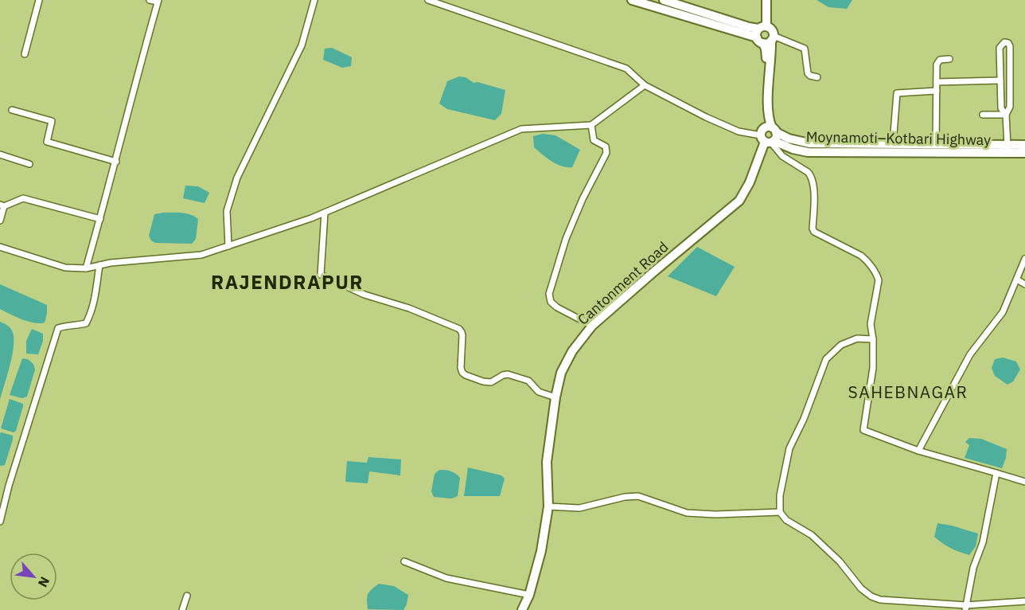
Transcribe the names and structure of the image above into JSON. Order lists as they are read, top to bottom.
{
  "streets": {
    "main road": ["Moynamoti–Kotbari Highway", "Cantonment Road"]
  },
  "crossings": [
    ["Moynamoti–Kotbari Highway", "Cantonment Road"]
  ],
  "districts": ["RAJENDRAPUR", "SAHEBNAGAR"],
  "north": "bottom right"
}
